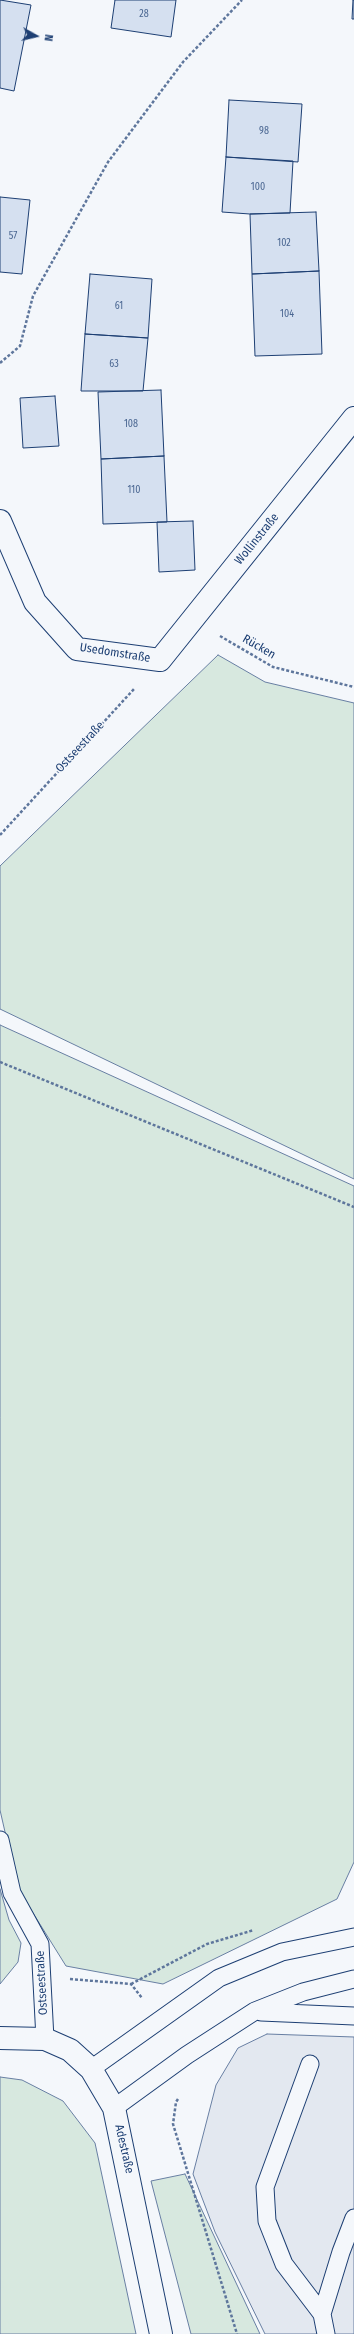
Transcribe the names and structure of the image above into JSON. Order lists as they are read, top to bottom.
{
  "streets": {
    "street": ["Wollinstraße", "Usedomstraße", "Adestraße"],
    "lane": ["Ostseestraße"],
    "path": ["Rücken"]
  },
  "crossings": [
    ["Wollinstraße", "Usedomstraße"],
    ["Wollinstraße", "Ostseestraße"],
    ["Usedomstraße", "Ostseestraße"],
    ["Ostseestraße", "Adestraße"]
  ],
  "house_numbers": [
    "28",
    "98",
    "100",
    "57",
    "102",
    "61",
    "104",
    "63",
    "108",
    "110"
  ],
  "north": "right"
}
